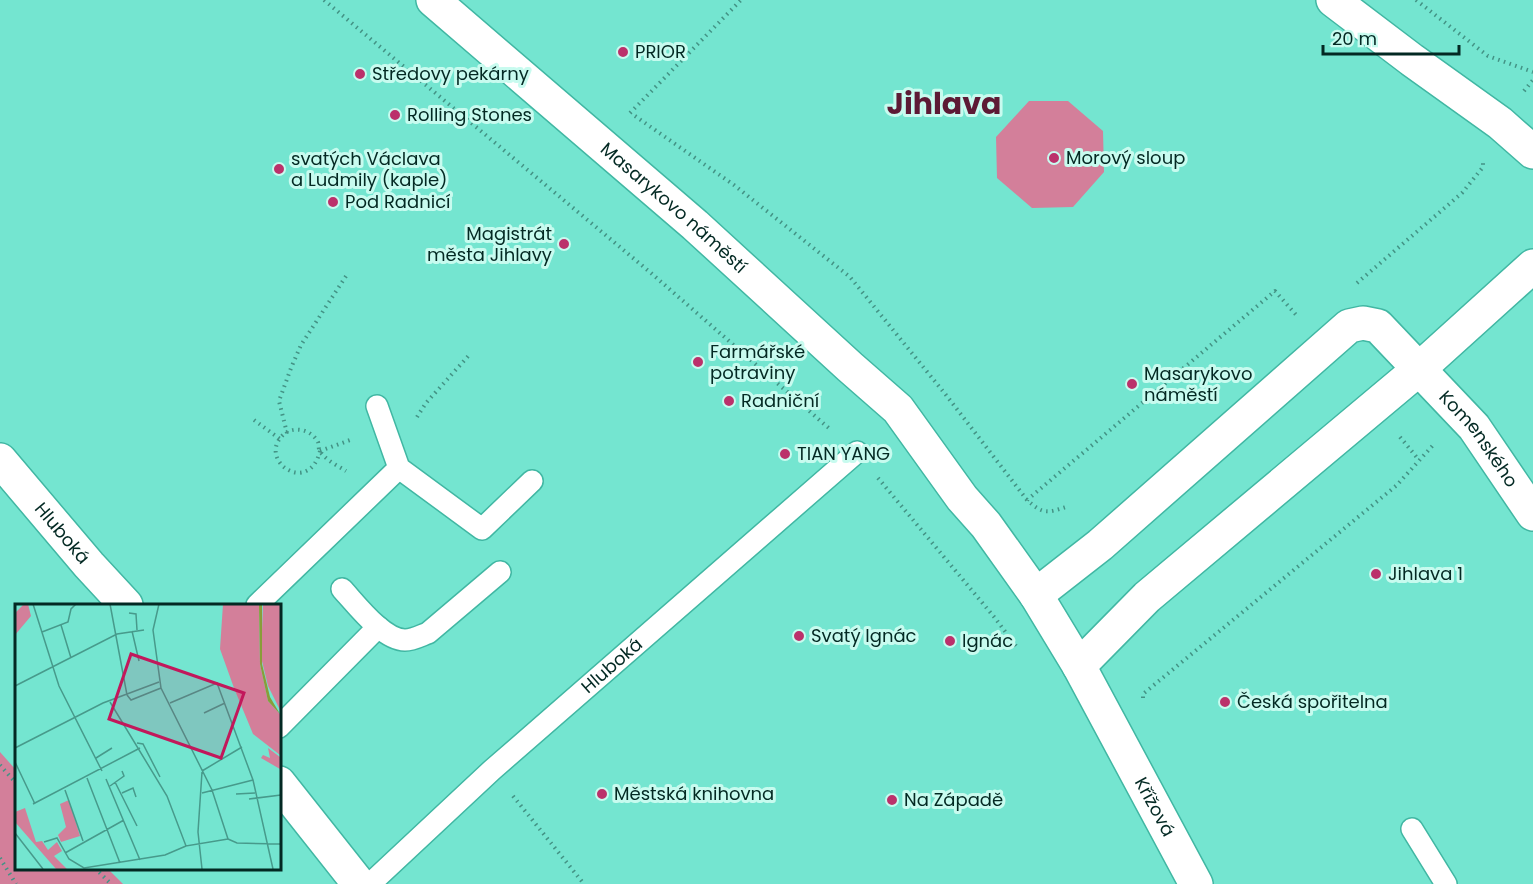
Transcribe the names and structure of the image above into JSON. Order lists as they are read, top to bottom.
{
  "streets": {
    "street": [
      "Masarykovo náměstí",
      "Komenského",
      "Hluboká",
      "Křížová"
    ]
  },
  "crossings": [
    ["Masarykovo náměstí", "Křížová"]
  ],
  "districts": ["Jihlava"],
  "places": [
    "PRIOR",
    "Středovy pekárny",
    "Rolling Stones",
    "Morový sloup",
    "svatých Václava a Ludmily (kaple)",
    "Pod Radnicí",
    "Magistrát města Jihlavy",
    "Farmářské potraviny",
    "Masarykovo náměstí",
    "Radniční",
    "TIAN YANG",
    "Jihlava 1",
    "Svatý Ignác",
    "Ignác",
    "Česká spořitelna",
    "Městská knihovna",
    "Na Západě"
  ],
  "scale_bar": "20 m"
}
